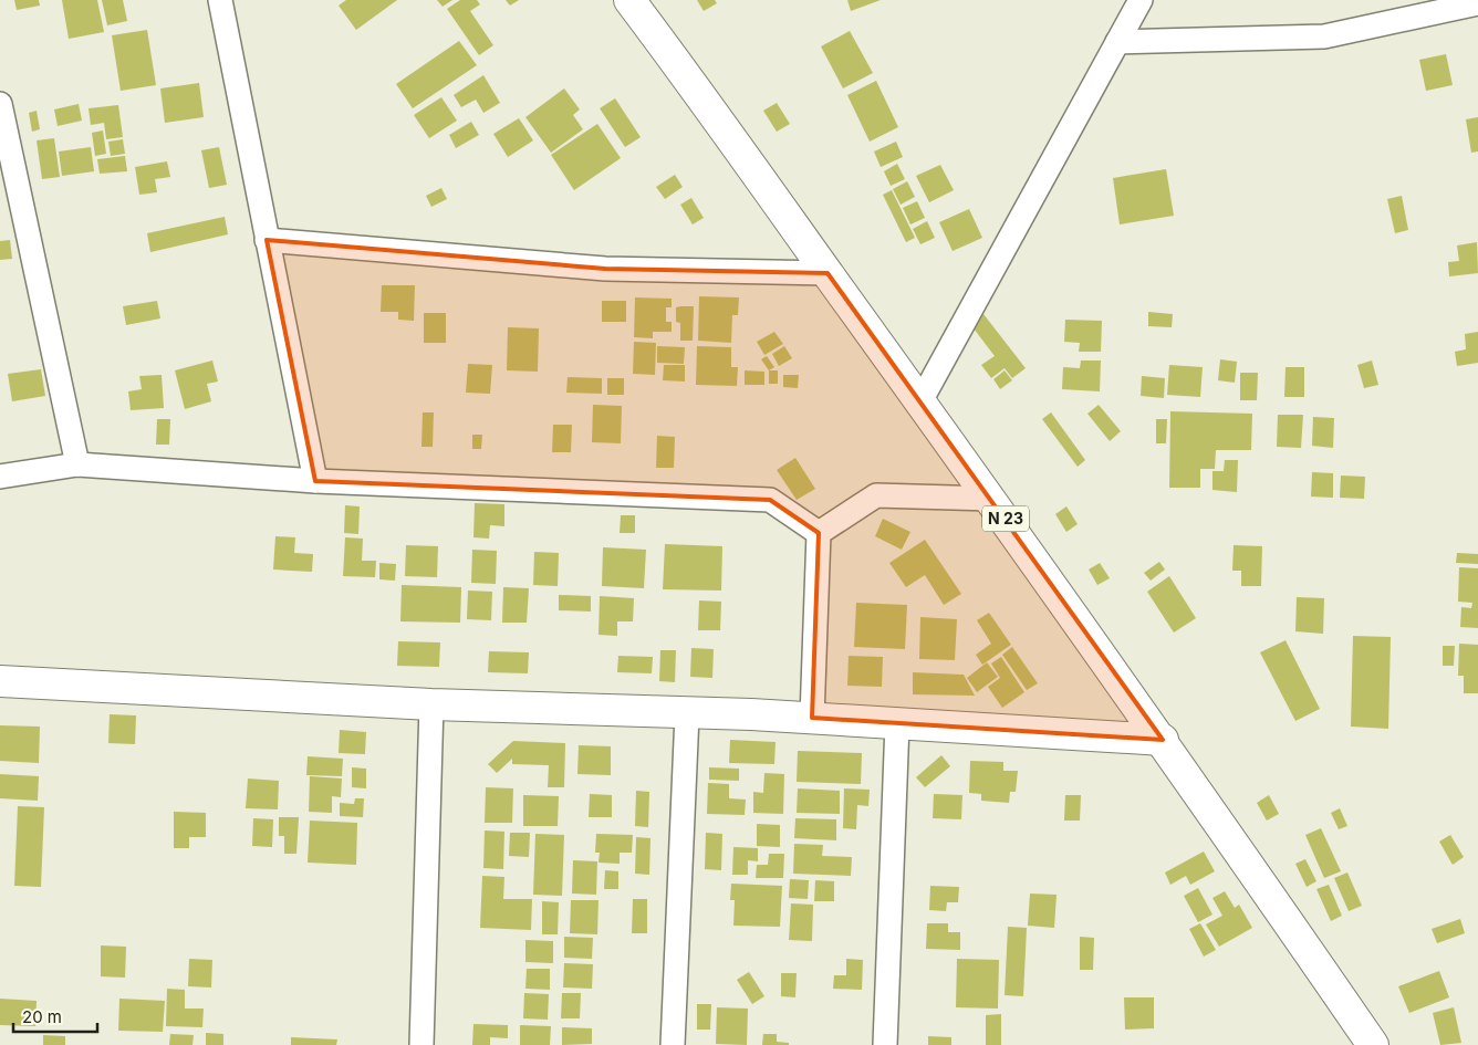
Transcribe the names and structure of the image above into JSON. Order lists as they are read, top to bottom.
{
  "streets": {
    "main road": ["N 23"]
  },
  "scale_bar": "20 m"
}
